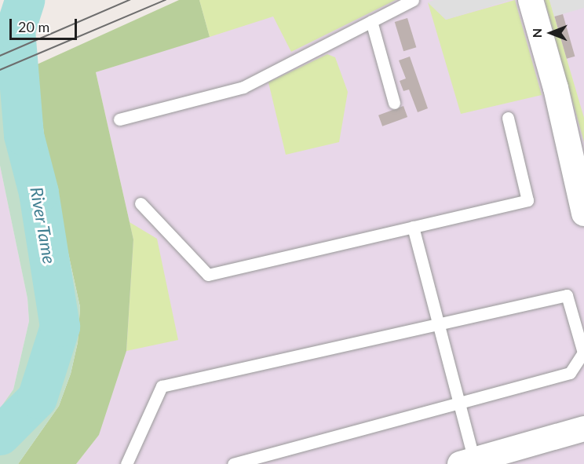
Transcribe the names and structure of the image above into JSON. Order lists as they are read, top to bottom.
{
  "water": ["River Tame"],
  "scale_bar": "20 m",
  "north": "left"
}
